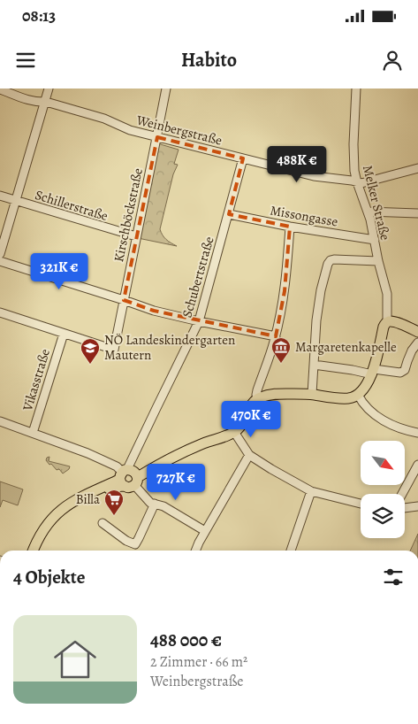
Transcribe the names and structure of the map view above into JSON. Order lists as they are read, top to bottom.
{
  "streets": {
    "street": [
      "Weinbergstraße",
      "Melker Straße",
      "Schillerstraße",
      "Kirschböckstraße",
      "Missongasse",
      "Schubertstraße",
      "Vikasstraße"
    ]
  },
  "crossings": [
    ["Weinbergstraße", "Melker Straße"],
    ["Weinbergstraße", "Kirschböckstraße"],
    ["Weinbergstraße", "Schubertstraße"],
    ["Melker Straße", "Missongasse"],
    ["Schillerstraße", "Kirschböckstraße"],
    ["Kirschböckstraße", "Vikasstraße"],
    ["Missongasse", "Schubertstraße"]
  ],
  "places": {
    "museum": ["Margaretenkapelle"],
    "school or university": ["NÖ Landeskindergarten Mautern"],
    "supermarket": ["Billa"]
  },
  "north": "bottom right",
  "page": {
    "status": "08:13",
    "header": "Habito",
    "price": [
      "488K €",
      "321K €",
      "470K €",
      "727K €"
    ],
    "heading": "4 Objekte",
    "list": [
      {
        "name": "488 000 €",
        "note": "2 Zimmer · 66 m² · Weinbergstraße"
      }
    ]
  }
}
